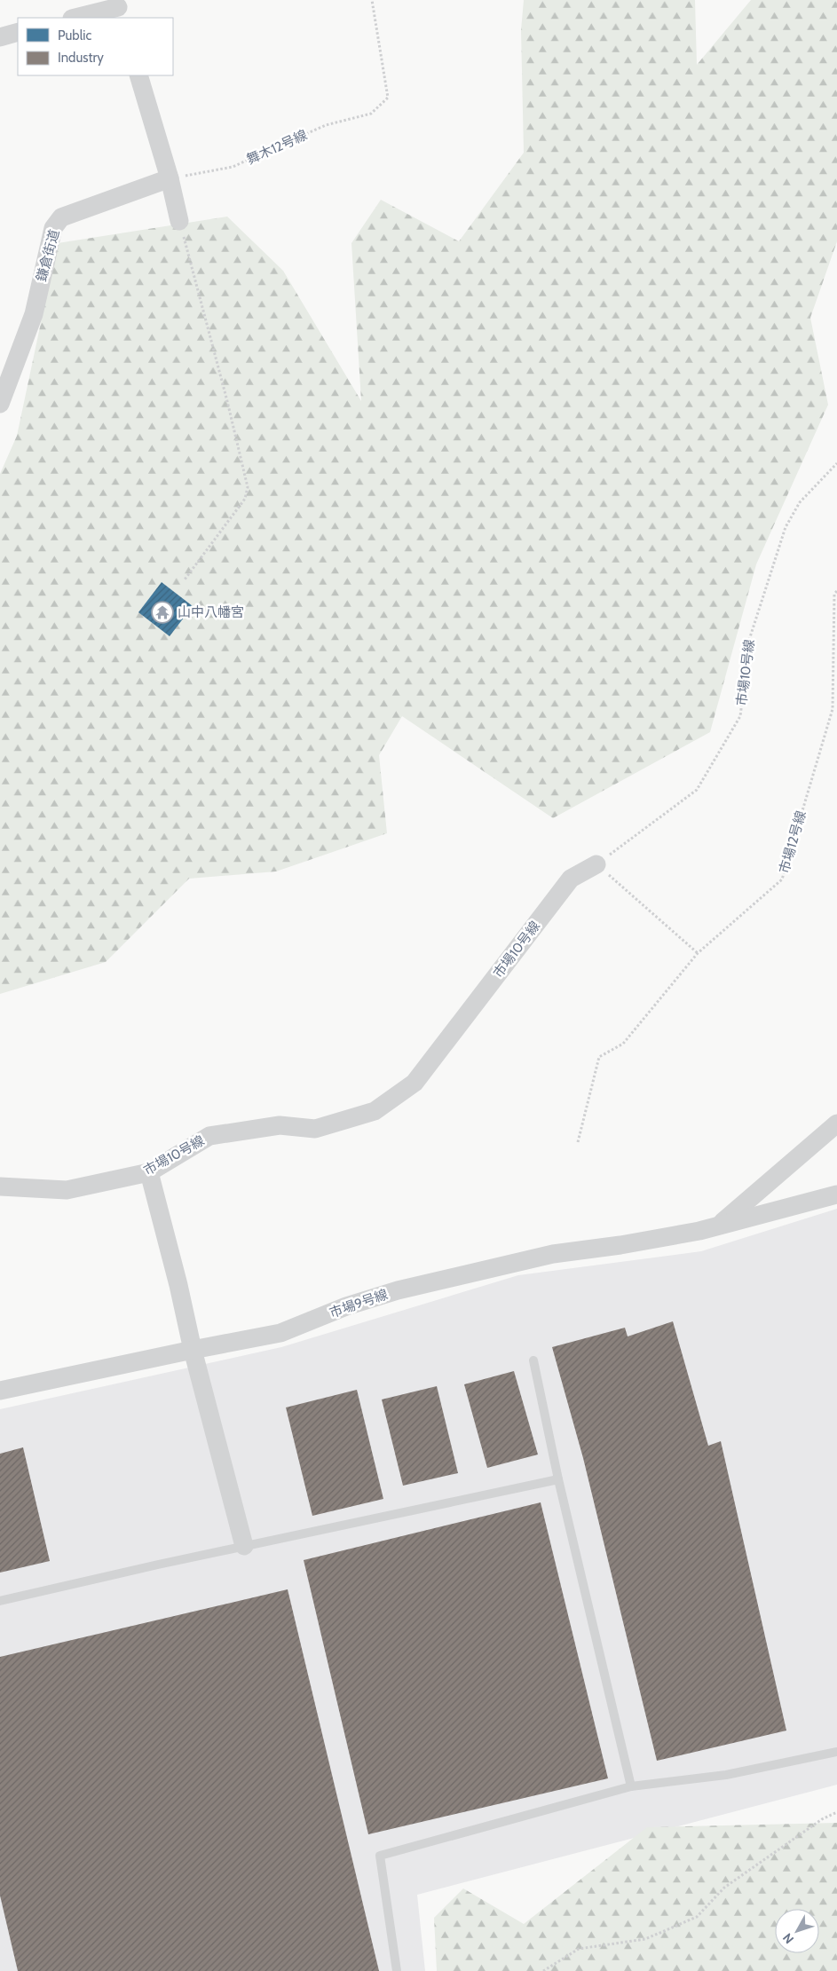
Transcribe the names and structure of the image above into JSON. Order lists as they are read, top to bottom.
{
  "streets": {
    "street": ["鎌倉街道", "市場10号線", "市場9号線"],
    "path": ["舞木12号線", "市場12号線"]
  },
  "crossings": [
    ["舞木12号線", "鎌倉街道"]
  ],
  "places": {
    "temple": ["山中八幡宮"]
  },
  "legend": ["Public", "Industry"],
  "north": "bottom left"
}
